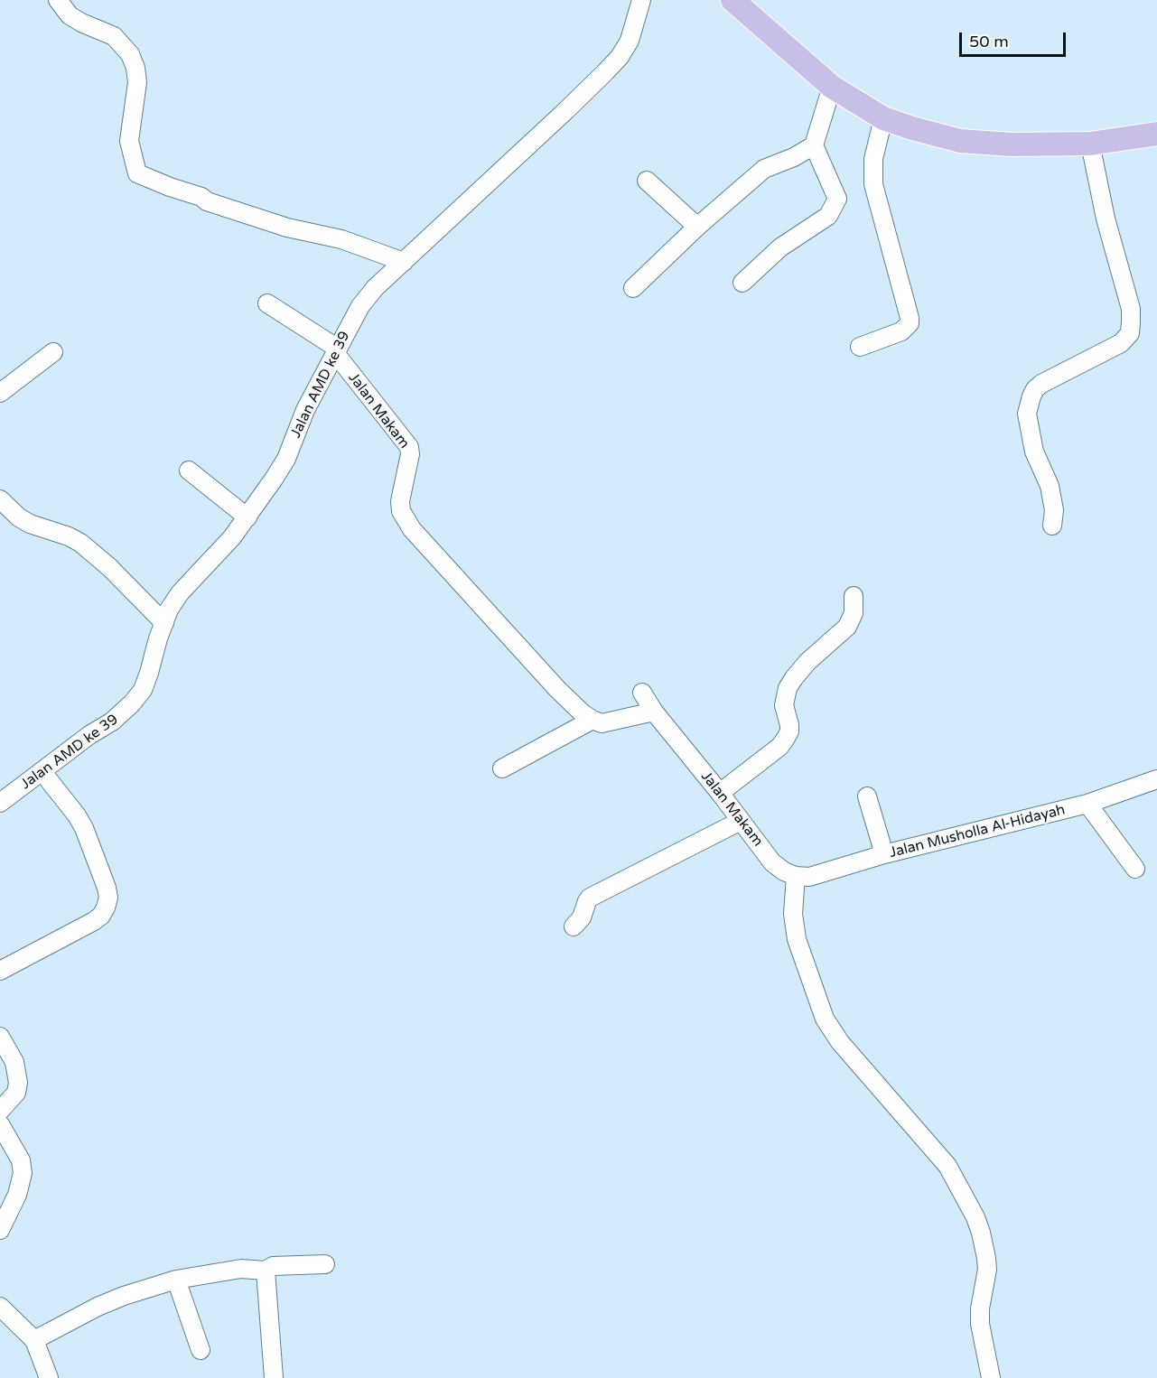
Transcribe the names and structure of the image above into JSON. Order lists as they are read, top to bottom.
{
  "streets": {
    "street": ["Jalan AMD ke 39", "Jalan Makam", "Jalan Musholla Al-Hidayah"]
  },
  "crossings": [
    ["Jalan AMD ke 39", "Jalan Makam"],
    ["Jalan Makam", "Jalan Musholla Al-Hidayah"]
  ],
  "scale_bar": "50 m"
}
